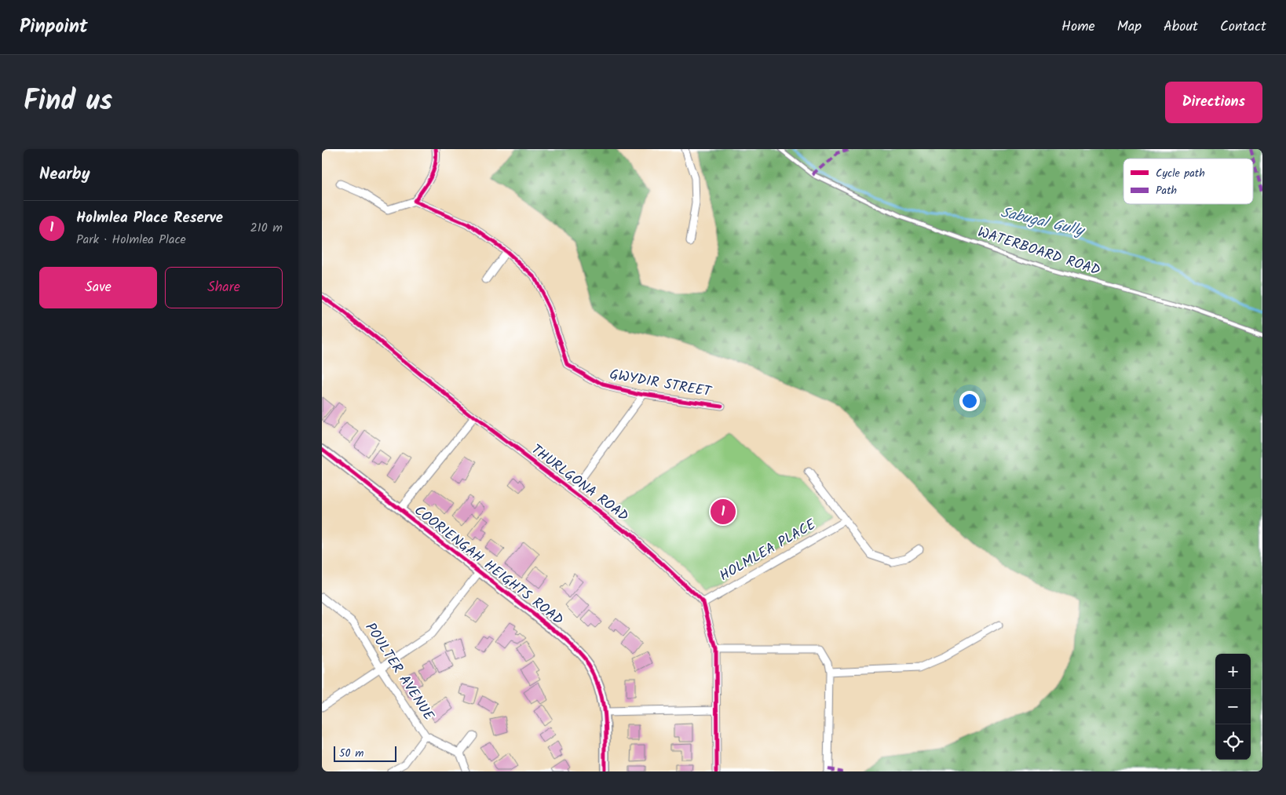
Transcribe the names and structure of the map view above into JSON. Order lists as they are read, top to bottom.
{
  "streets": {
    "street": [
      "GWYDIR STREET",
      "THURLGONA ROAD",
      "HOLMLEA PLACE",
      "COORIENGAH HEIGHTS ROAD",
      "POULTER AVENUE"
    ],
    "lane": ["WATERBOARD ROAD"]
  },
  "crossings": [
    ["THURLGONA ROAD", "HOLMLEA PLACE"]
  ],
  "water": ["Sabugal Gully"],
  "legend": ["Cycle path", "Path"],
  "scale_bar": "50 m",
  "page": {
    "header": "Pinpoint",
    "nav": [
      "Home",
      "Map",
      "About",
      "Contact"
    ],
    "title": "Find us",
    "buttons": [
      "Directions",
      ["Save", "Share"]
    ],
    "heading": "Nearby",
    "list": [
      {
        "mark": "1",
        "name": "Holmlea Place Reserve",
        "note": "Park · Holmlea Place",
        "value": "210 m"
      }
    ],
    "pins": "1",
    "map_buttons": ["+", "−"],
    "scale": "50 m"
  }
}
